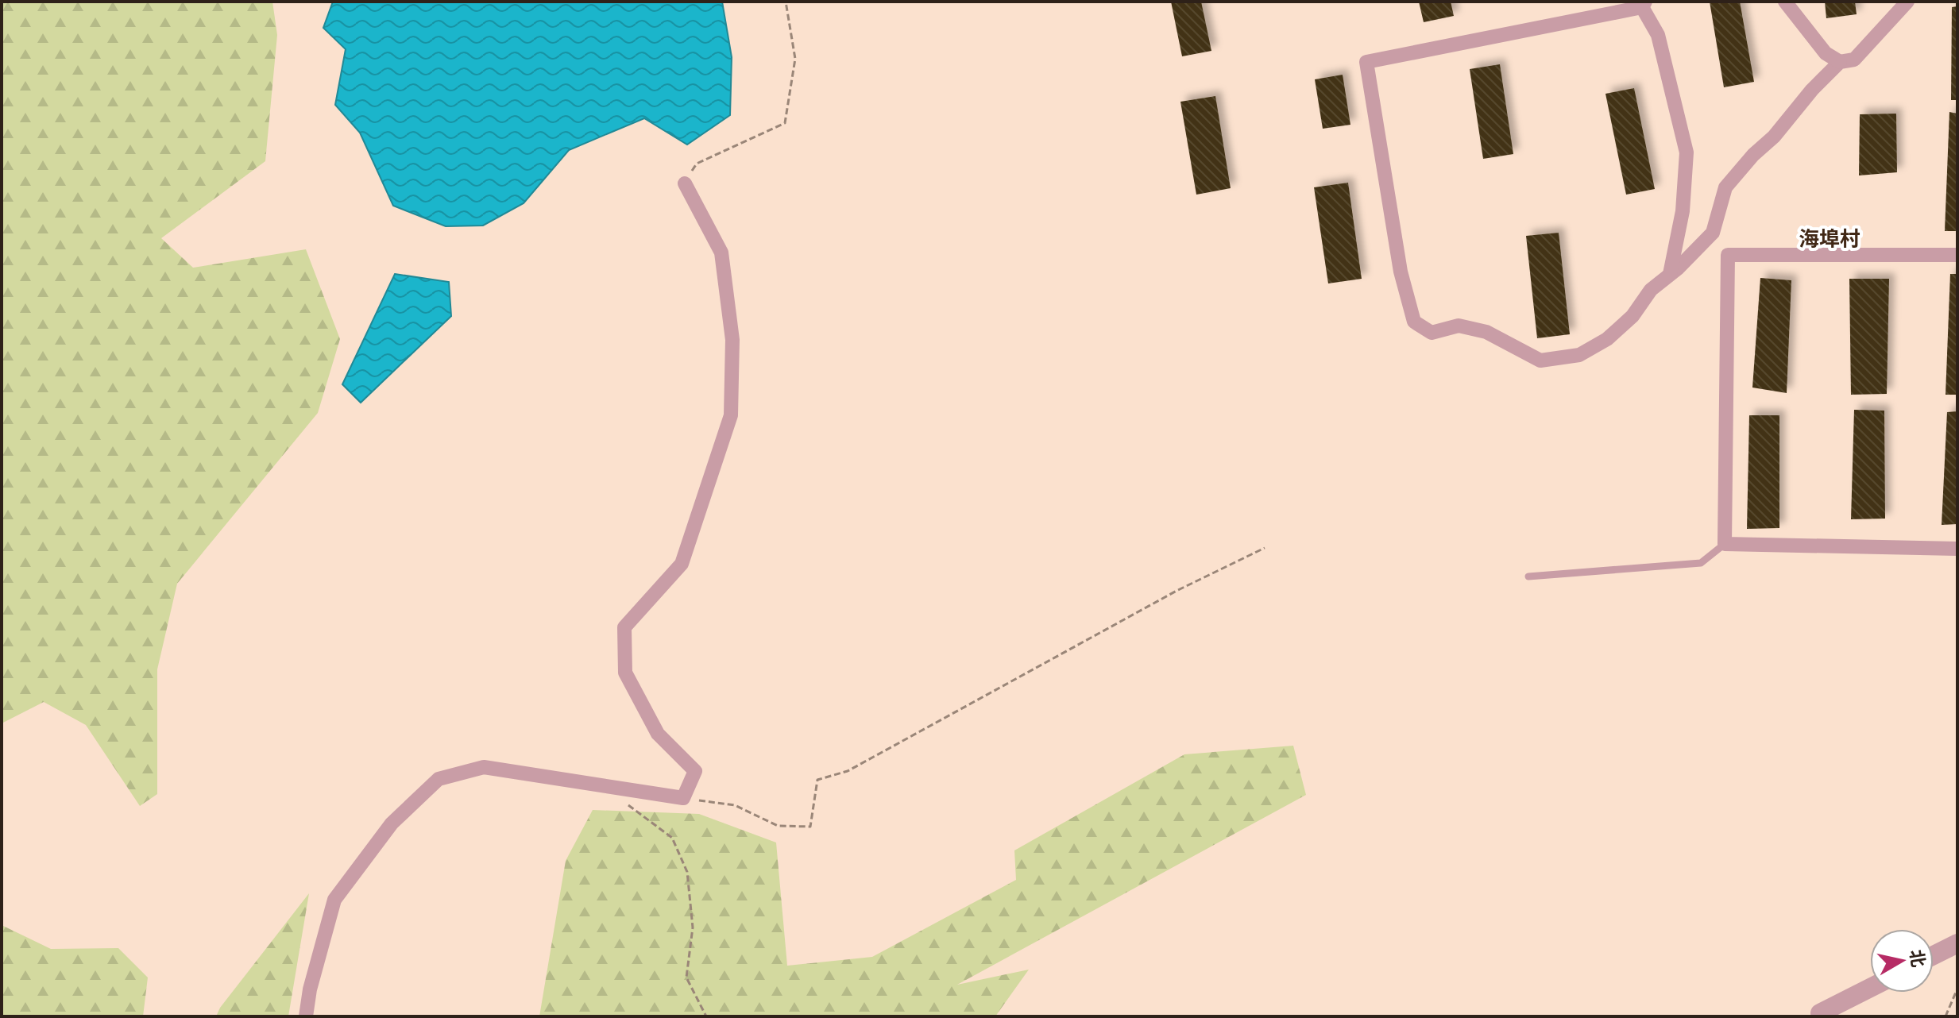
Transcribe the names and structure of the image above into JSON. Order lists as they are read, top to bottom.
{
  "districts": ["海埠村"],
  "north": "right"
}
